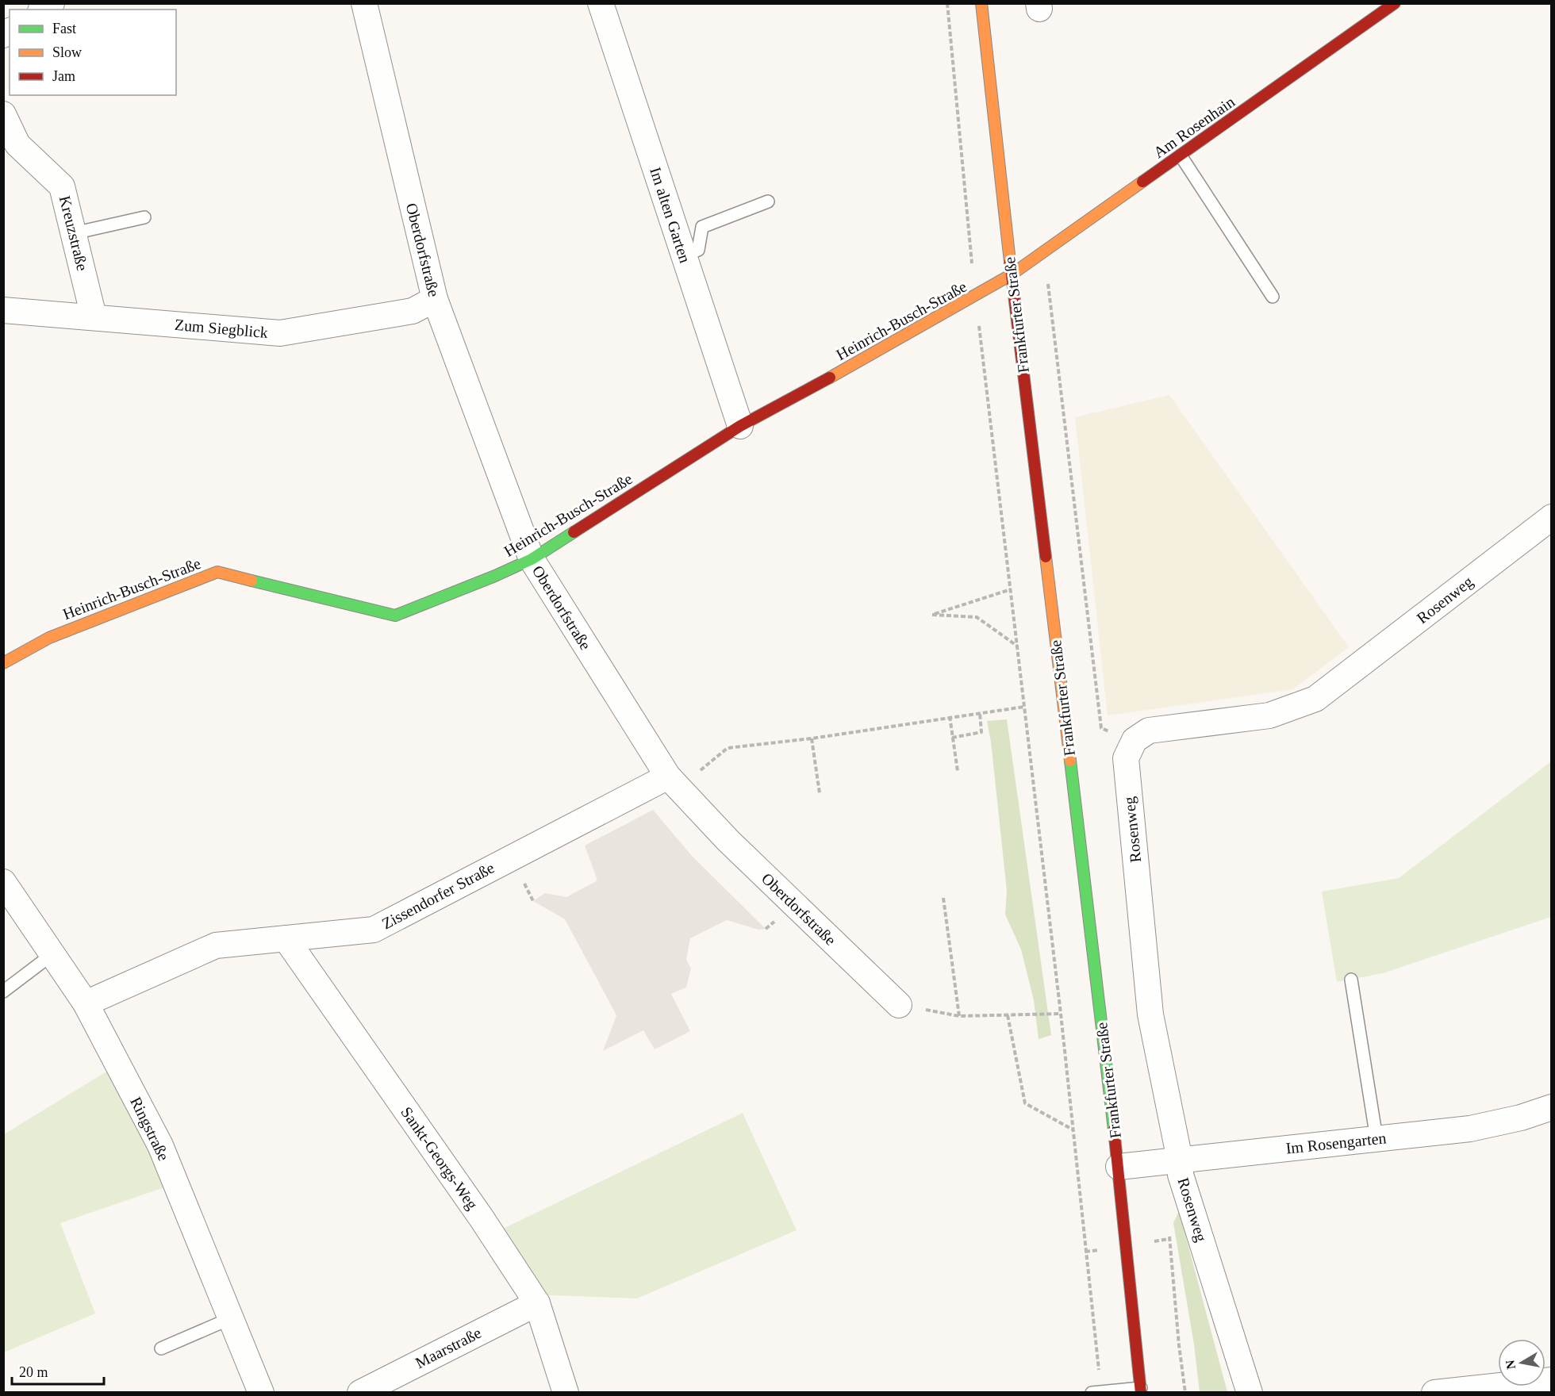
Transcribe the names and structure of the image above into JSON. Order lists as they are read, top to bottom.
{
  "streets": {
    "street": [
      "Am Rosenhain",
      "Im alten Garten",
      "Kreuzstraße",
      "Oberdorfstraße",
      "Frankfurter Straße",
      "Heinrich-Busch-Straße",
      "Zum Siegblick",
      "Rosenweg",
      "Zissendorfer Straße",
      "Ringstraße",
      "Im Rosengarten",
      "Sankt-Georgs-Weg",
      "Maarstraße"
    ]
  },
  "crossings": [
    ["Am Rosenhain", "Frankfurter Straße"],
    ["Am Rosenhain", "Heinrich-Busch-Straße"],
    ["Im alten Garten", "Heinrich-Busch-Straße"],
    ["Kreuzstraße", "Zum Siegblick"],
    ["Oberdorfstraße", "Heinrich-Busch-Straße"],
    ["Oberdorfstraße", "Zum Siegblick"],
    ["Oberdorfstraße", "Zissendorfer Straße"],
    ["Frankfurter Straße", "Heinrich-Busch-Straße"],
    ["Frankfurter Straße", "Im Rosengarten"],
    ["Rosenweg", "Im Rosengarten"],
    ["Zissendorfer Straße", "Ringstraße"],
    ["Zissendorfer Straße", "Sankt-Georgs-Weg"],
    ["Sankt-Georgs-Weg", "Maarstraße"]
  ],
  "legend": ["Fast", "Slow", "Jam"],
  "scale_bar": "20 m",
  "north": "left"
}
